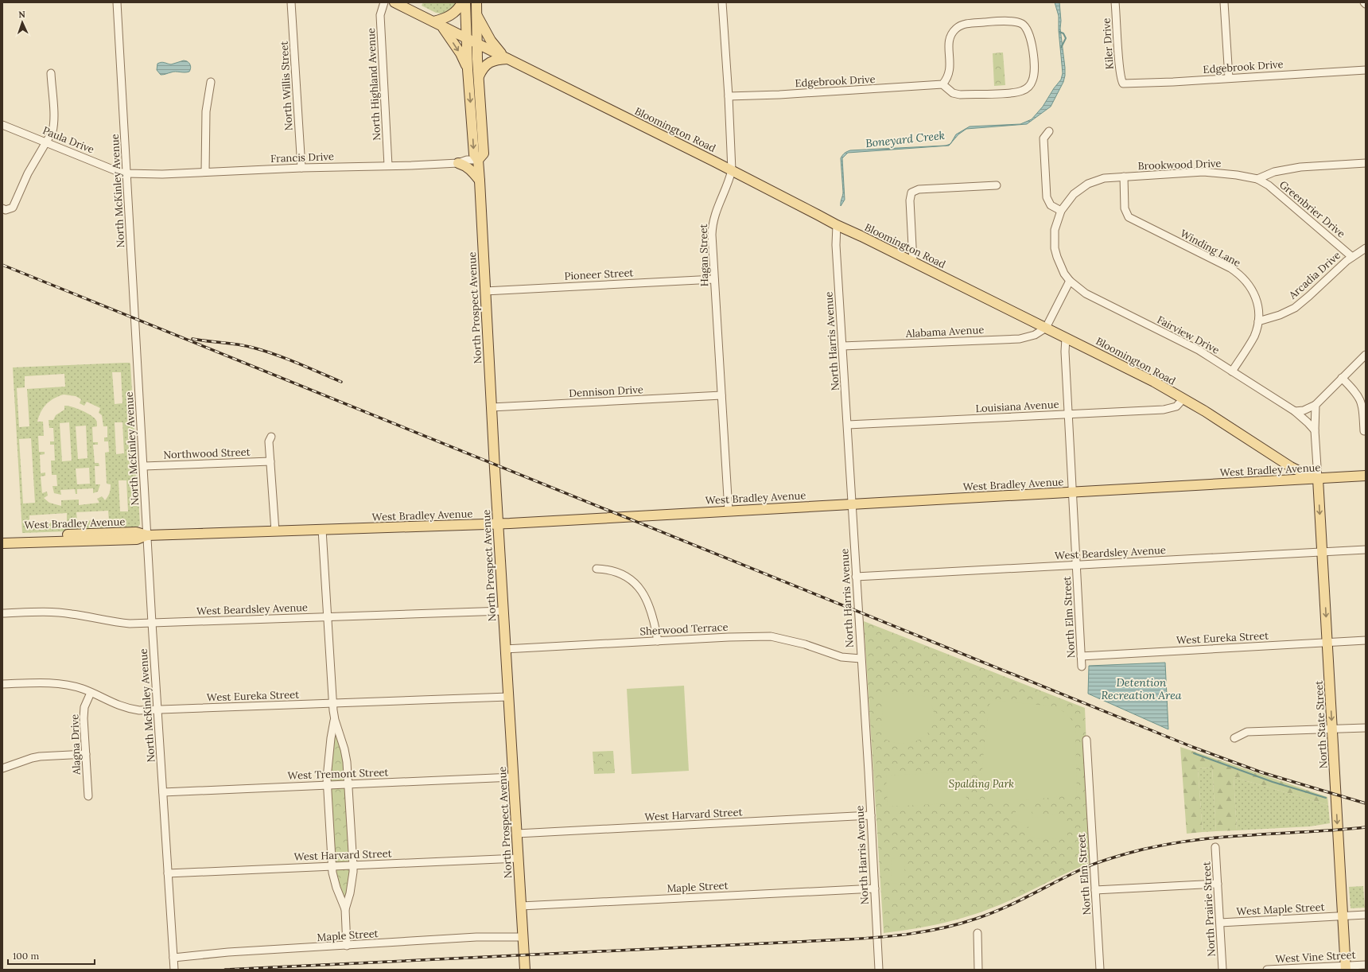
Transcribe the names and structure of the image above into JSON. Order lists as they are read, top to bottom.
{
  "streets": {
    "main road": [
      "Bloomington Road",
      "North Prospect Avenue",
      "West Bradley Avenue",
      "North State Street"
    ],
    "street": [
      "Kiler Drive",
      "Edgebrook Drive",
      "North Highland Avenue",
      "North Willis Street",
      "Paula Drive",
      "Francis Drive",
      "Brookwood Drive",
      "North McKinley Avenue",
      "Greenbrier Drive",
      "Winding Lane",
      "Hagan Street",
      "Pioneer Street",
      "Arcadia Drive",
      "Alabama Avenue",
      "Fairview Drive",
      "North Harris Avenue",
      "Dennison Drive",
      "Louisiana Avenue",
      "Northwood Street",
      "West Beardsley Avenue",
      "North Elm Street",
      "Sherwood Terrace",
      "West Eureka Street",
      "Alagna Drive",
      "West Tremont Street",
      "West Harvard Street",
      "Maple Street",
      "North Prairie Street",
      "West Maple Street",
      "West Vine Street"
    ]
  },
  "crossings": [
    ["Kiler Drive", "Edgebrook Drive"],
    ["Edgebrook Drive", "Hagan Street"],
    ["North Highland Avenue", "Francis Drive"],
    ["North Willis Street", "Francis Drive"],
    ["Bloomington Road", "Hagan Street"],
    ["Bloomington Road", "North Prospect Avenue"],
    ["Bloomington Road", "Alabama Avenue"],
    ["Bloomington Road", "North Harris Avenue"],
    ["Bloomington Road", "Louisiana Avenue"],
    ["Bloomington Road", "West Bradley Avenue"],
    ["Bloomington Road", "North Elm Street"],
    ["Bloomington Road", "North State Street"],
    ["Paula Drive", "Francis Drive"],
    ["Paula Drive", "North McKinley Avenue"],
    ["Francis Drive", "North McKinley Avenue"],
    ["Francis Drive", "North Prospect Avenue"],
    ["Brookwood Drive", "Greenbrier Drive"],
    ["Brookwood Drive", "Winding Lane"],
    ["Brookwood Drive", "Fairview Drive"],
    ["North McKinley Avenue", "Northwood Street"],
    ["North McKinley Avenue", "West Bradley Avenue"],
    ["North McKinley Avenue", "West Beardsley Avenue"],
    ["North McKinley Avenue", "West Eureka Street"],
    ["North McKinley Avenue", "West Tremont Street"],
    ["North McKinley Avenue", "West Harvard Street"],
    ["North McKinley Avenue", "Maple Street"],
    ["Greenbrier Drive", "Arcadia Drive"],
    ["Winding Lane", "Arcadia Drive"],
    ["Winding Lane", "Fairview Drive"],
    ["Hagan Street", "Pioneer Street"],
    ["Hagan Street", "Dennison Drive"],
    ["Hagan Street", "West Bradley Avenue"],
    ["Pioneer Street", "North Prospect Avenue"],
    ["North Prospect Avenue", "Dennison Drive"],
    ["North Prospect Avenue", "West Bradley Avenue"],
    ["North Prospect Avenue", "West Beardsley Avenue"],
    ["North Prospect Avenue", "Sherwood Terrace"],
    ["North Prospect Avenue", "West Eureka Street"],
    ["North Prospect Avenue", "West Tremont Street"],
    ["North Prospect Avenue", "West Harvard Street"],
    ["North Prospect Avenue", "Maple Street"],
    ["Alabama Avenue", "North Harris Avenue"],
    ["North Harris Avenue", "Louisiana Avenue"],
    ["North Harris Avenue", "West Bradley Avenue"],
    ["North Harris Avenue", "West Beardsley Avenue"],
    ["North Harris Avenue", "Sherwood Terrace"],
    ["North Harris Avenue", "West Harvard Street"],
    ["North Harris Avenue", "Maple Street"],
    ["Louisiana Avenue", "North Elm Street"],
    ["West Bradley Avenue", "North Elm Street"],
    ["West Bradley Avenue", "North State Street"],
    ["West Beardsley Avenue", "North Elm Street"],
    ["West Beardsley Avenue", "North State Street"],
    ["North Elm Street", "West Eureka Street"],
    ["West Eureka Street", "North State Street"],
    ["West Eureka Street", "Alagna Drive"],
    ["North State Street", "West Maple Street"],
    ["North State Street", "West Vine Street"],
    ["North Prairie Street", "West Maple Street"]
  ],
  "one_way": ["North State Street"],
  "water": ["Boneyard Creek", "Detention Recreation Area"],
  "parks": ["Spalding Park"],
  "scale_bar": "100 m",
  "north": "top"
}
